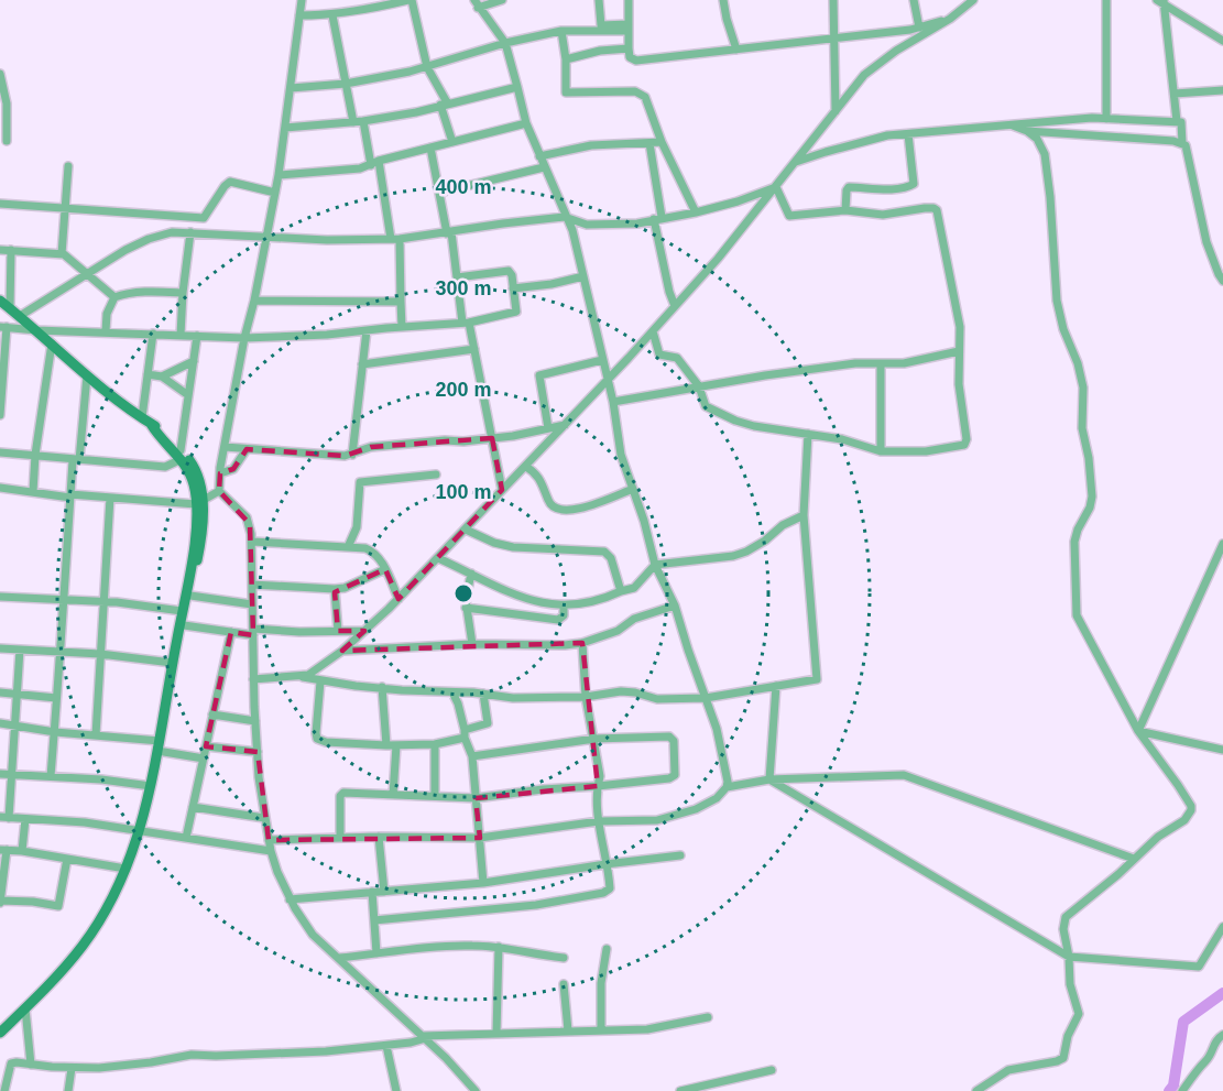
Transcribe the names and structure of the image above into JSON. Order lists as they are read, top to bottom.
{
  "rings": [
    "400 m",
    "300 m",
    "200 m",
    "100 m"
  ]
}
